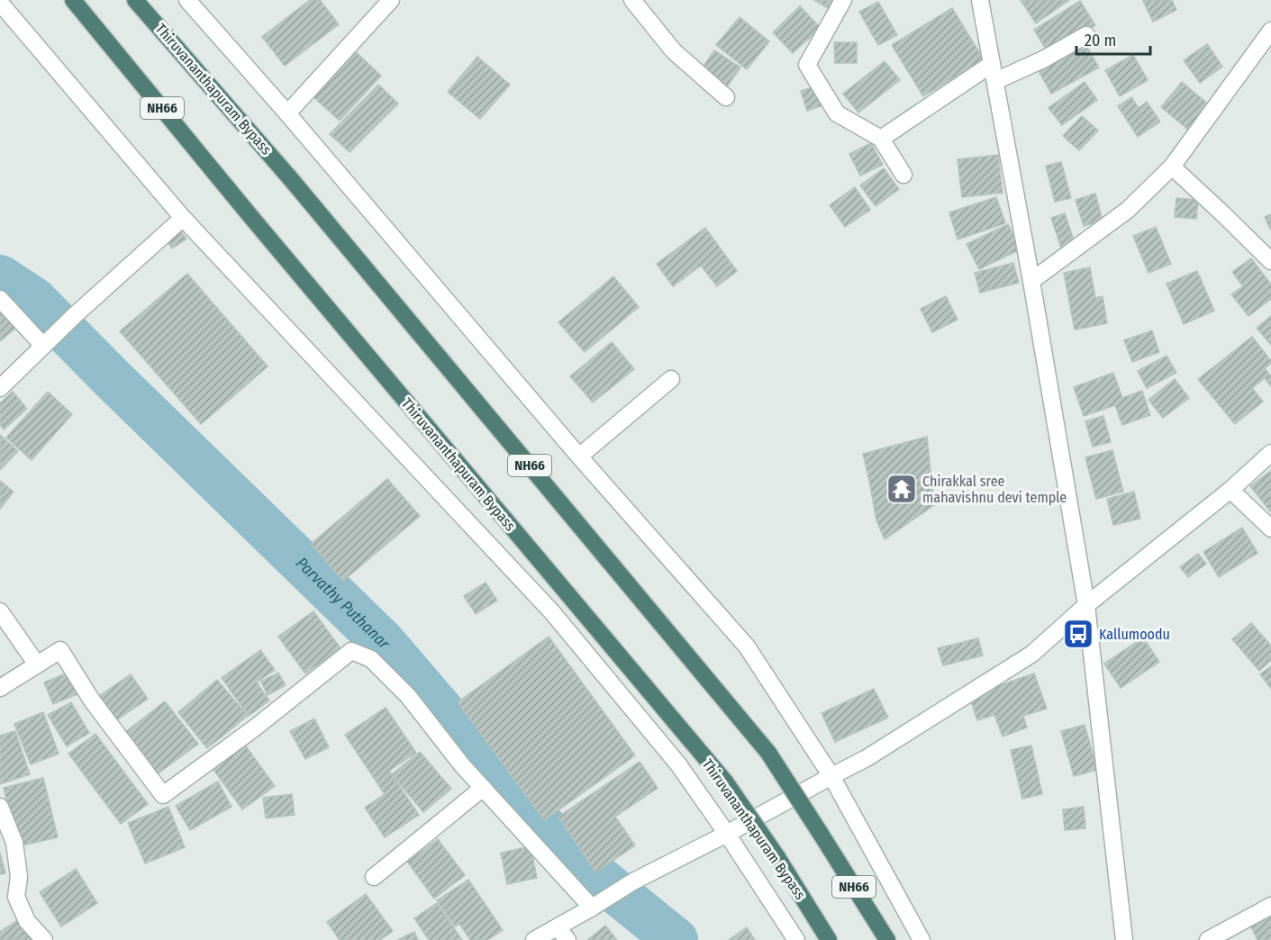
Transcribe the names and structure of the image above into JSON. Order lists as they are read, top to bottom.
{
  "streets": {
    "highway": ["Thiruvananthapuram Bypass", "NH66"]
  },
  "water": ["Parvathy Puthanar"],
  "places": {
    "temple": ["Chirakkal sree mahavishnu devi temple"],
    "bus stop": ["Kallumoodu"]
  },
  "scale_bar": "20 m"
}
